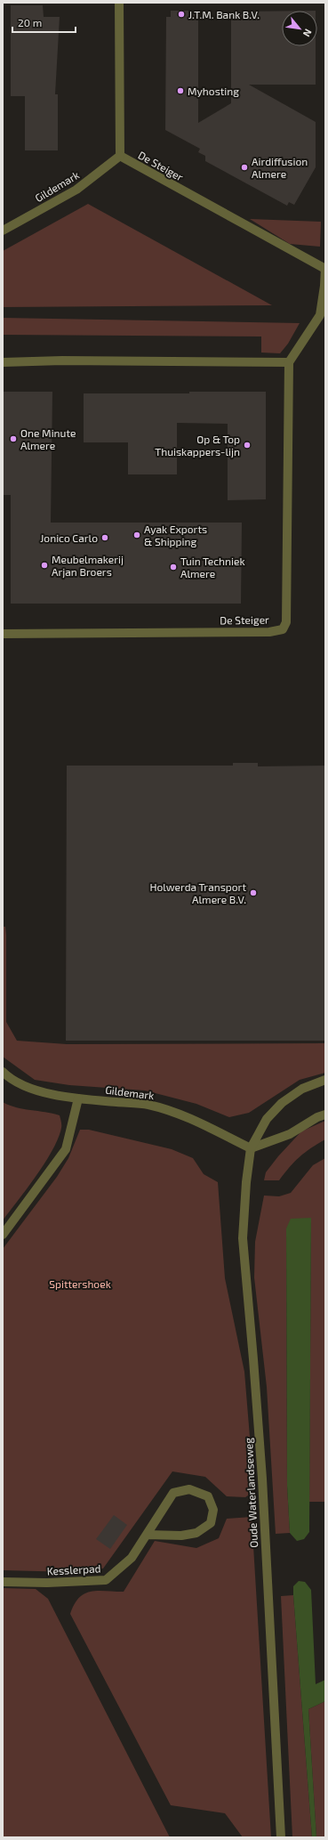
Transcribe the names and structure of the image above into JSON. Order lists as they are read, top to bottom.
{
  "streets": {
    "street": [
      "De Steiger",
      "Gildemark",
      "Oude Waterlandseweg",
      "Kesslerpad"
    ]
  },
  "crossings": [
    ["De Steiger", "Gildemark"],
    ["Gildemark", "Oude Waterlandseweg"]
  ],
  "parks": ["Spittershoek"],
  "places": [
    "J.T.M. Bank B.V.",
    "Myhosting",
    "Airdiffusion Almere",
    "One Minute Almere",
    "Op & Top Thuiskappers-lijn",
    "Ayak Exports & Shipping",
    "Jonico Carlo",
    "Meubelmakerij Arjan Broers",
    "Tuin Techniek Almere",
    "Holwerda Transport Almere B.V."
  ],
  "scale_bar": "20 m",
  "north": "bottom right"
}
